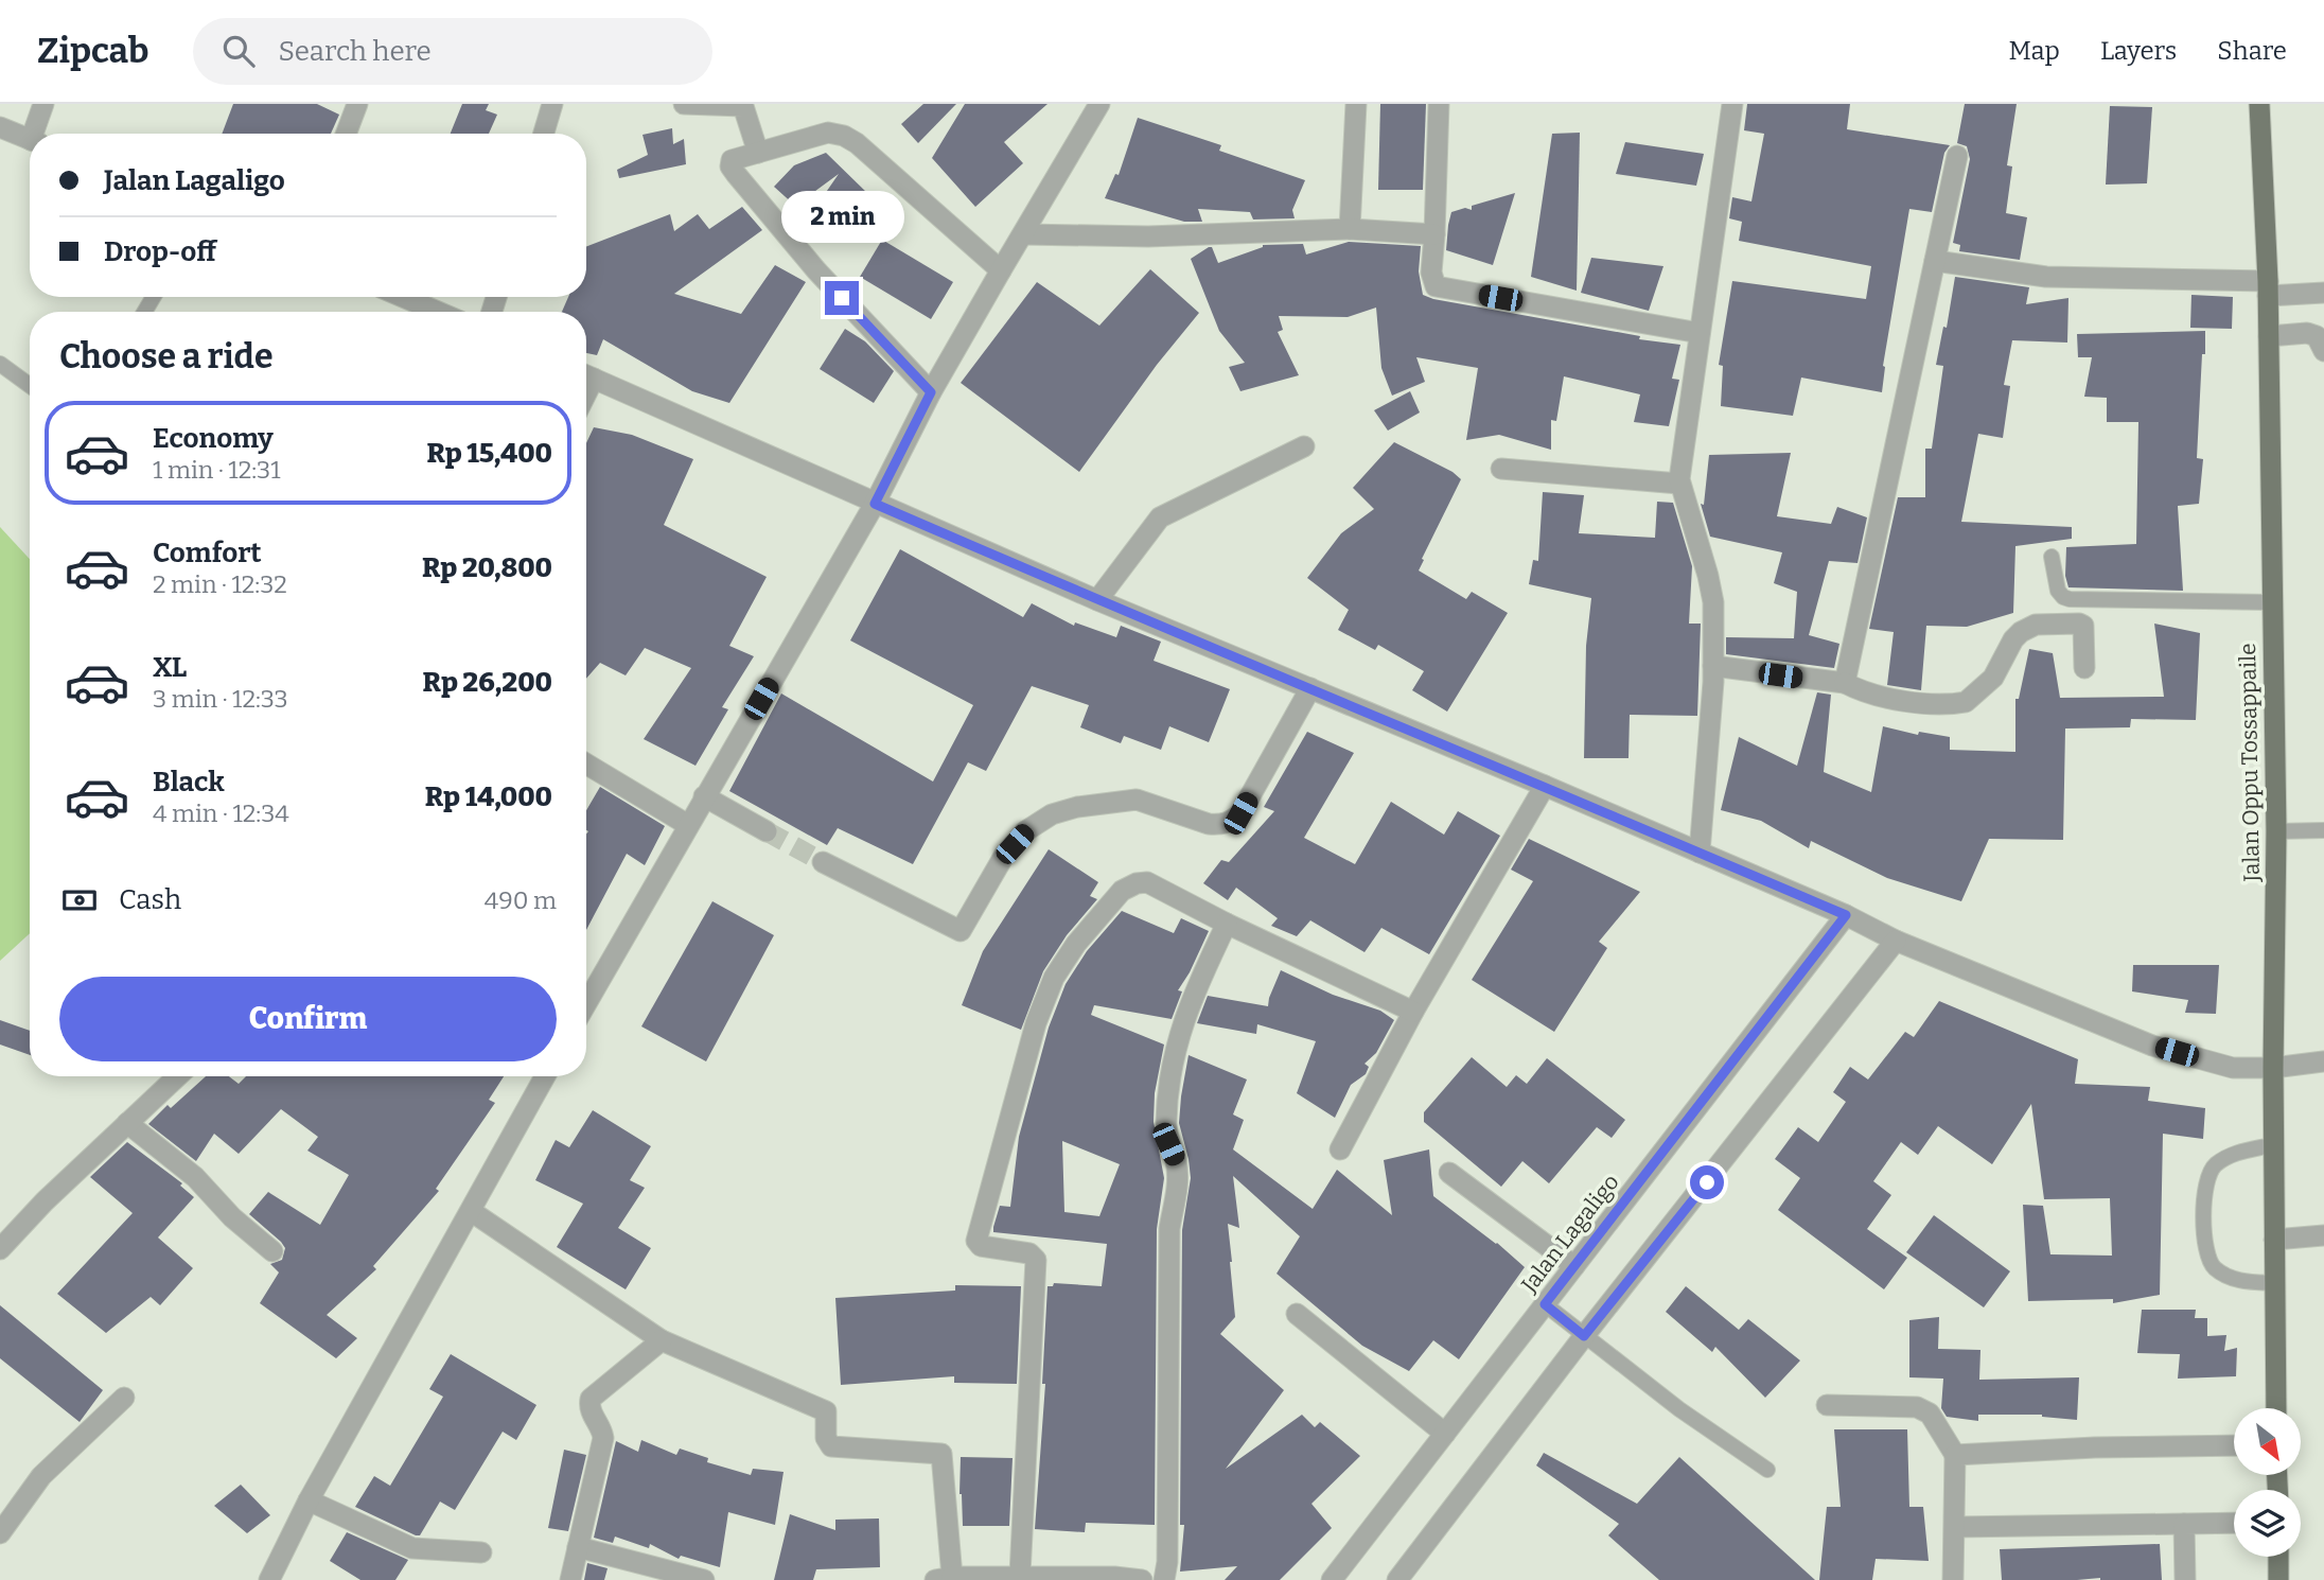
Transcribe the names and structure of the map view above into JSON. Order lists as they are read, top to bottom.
{
  "streets": {
    "main road": ["Jalan Oppu Tossappaile"],
    "street": ["Jalan Lagaligo"]
  },
  "north": "bottom right",
  "page": {
    "header": "Zipcab",
    "search": "Search here",
    "nav": ["Map", "Layers", "Share"],
    "banner": ["Jalan Lagaligo", "Drop-off"],
    "bubble": "2 min",
    "heading": "Choose a ride",
    "list": [
      {
        "name": "Economy",
        "note": "1 min · 12:31",
        "value": "Rp 15,400"
      },
      {
        "name": "Comfort",
        "note": "2 min · 12:32",
        "value": "Rp 20,800"
      },
      {
        "name": "XL",
        "note": "3 min · 12:33",
        "value": "Rp 26,200"
      },
      {
        "name": "Black",
        "note": "4 min · 12:34",
        "value": "Rp 14,000"
      }
    ],
    "pay": ["Cash", "490 m"],
    "buttons": "Confirm"
  }
}
